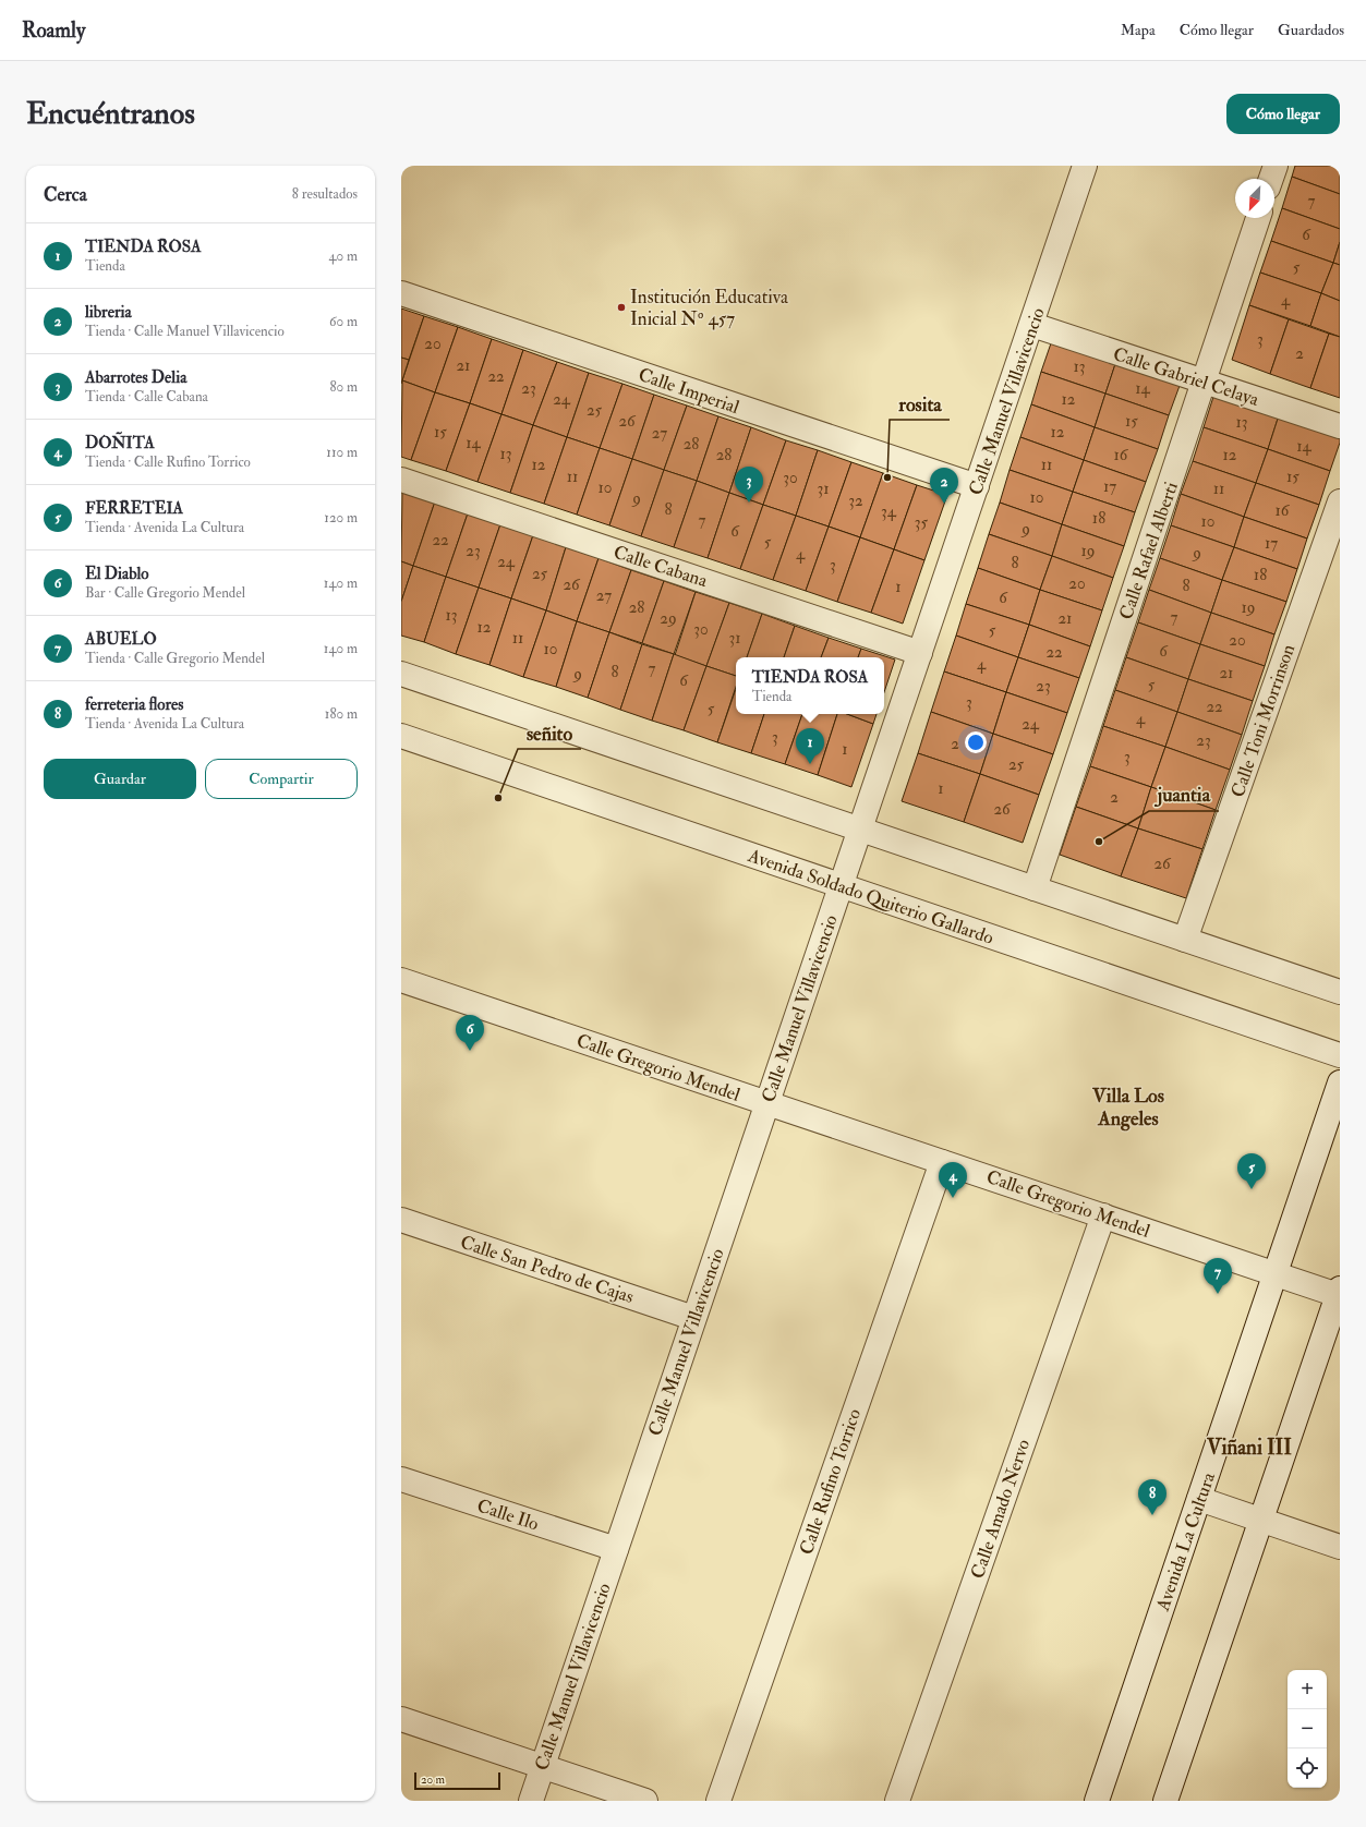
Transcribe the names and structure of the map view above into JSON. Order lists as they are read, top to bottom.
{
  "streets": {
    "street": [
      "Calle Gabriel Celaya",
      "Calle Imperial",
      "Calle Manuel Villavicencio",
      "Calle Rafael Alberti",
      "Calle Cabana",
      "Calle Toni Morrinson",
      "Avenida Soldado Quiterio Gallardo",
      "Calle Gregorio Mendel",
      "Calle San Pedro de Cajas",
      "Calle Rufino Torrico",
      "Calle Amado Nervo",
      "Calle Ilo",
      "Avenida La Cultura"
    ]
  },
  "crossings": [
    ["Calle Gabriel Celaya", "Calle Manuel Villavicencio"],
    ["Calle Gabriel Celaya", "Calle Rafael Alberti"],
    ["Calle Imperial", "Calle Manuel Villavicencio"],
    ["Calle Manuel Villavicencio", "Calle Cabana"],
    ["Calle Manuel Villavicencio", "Avenida Soldado Quiterio Gallardo"],
    ["Calle Manuel Villavicencio", "Calle Gregorio Mendel"],
    ["Calle Manuel Villavicencio", "Calle San Pedro de Cajas"],
    ["Calle Manuel Villavicencio", "Calle Ilo"],
    ["Calle Gregorio Mendel", "Calle Rufino Torrico"],
    ["Calle Gregorio Mendel", "Calle Amado Nervo"],
    ["Calle Gregorio Mendel", "Avenida La Cultura"]
  ],
  "districts": ["Villa Los Angeles", "Viñani III"],
  "places": [
    "Institución Educativa Inicial Nº 457",
    "rosita",
    "señito",
    "juantia"
  ],
  "house_numbers": [
    "7",
    "6",
    "5",
    "4",
    "3",
    "20",
    "2",
    "21",
    "13",
    "22",
    "23",
    "14",
    "24",
    "12",
    "25",
    "26",
    "15",
    "13",
    "15",
    "12",
    "27",
    "14",
    "28",
    "14",
    "13",
    "28",
    "16",
    "12",
    "12",
    "11",
    "11",
    "15",
    "30",
    "17",
    "10",
    "31",
    "11",
    "10",
    "9",
    "32",
    "8",
    "16",
    "34",
    "18",
    "7",
    "10",
    "35",
    "9",
    "6",
    "22",
    "5",
    "17",
    "23",
    "19",
    "9",
    "4",
    "24",
    "8",
    "3",
    "25",
    "18",
    "20",
    "26",
    "8",
    "1",
    "27",
    "6",
    "28",
    "19",
    "13",
    "7",
    "29",
    "21",
    "12",
    "30",
    "5",
    "11",
    "31",
    "20",
    "10",
    "6",
    "22",
    "4",
    "7",
    "8",
    "21",
    "9",
    "6",
    "5",
    "23",
    "3",
    "22",
    "5",
    "4",
    "24",
    "3",
    "23",
    "2",
    "1",
    "3",
    "25",
    "1",
    "2",
    "26",
    "26"
  ],
  "scale_bar": "20 m",
  "north": "bottom left",
  "page": {
    "header": "Roamly",
    "nav": ["Mapa", "Cómo llegar", "Guardados"],
    "buttons": [
      "Cómo llegar",
      ["Guardar", "Compartir"]
    ],
    "title": "Encuéntranos",
    "heading": ["Cerca", "8 resultados"],
    "list": [
      {
        "mark": "1",
        "name": "TIENDA ROSA",
        "note": "Tienda",
        "value": "40 m"
      },
      {
        "mark": "2",
        "name": "libreria",
        "note": "Tienda · Calle Manuel Villavicencio",
        "value": "60 m"
      },
      {
        "mark": "3",
        "name": "Abarrotes Delia",
        "note": "Tienda · Calle Cabana",
        "value": "80 m"
      },
      {
        "mark": "4",
        "name": "DOÑITA",
        "note": "Tienda · Calle Rufino Torrico",
        "value": "110 m"
      },
      {
        "mark": "5",
        "name": "FERRETEIA",
        "note": "Tienda · Avenida La Cultura",
        "value": "120 m"
      },
      {
        "mark": "6",
        "name": "El Diablo",
        "note": "Bar · Calle Gregorio Mendel",
        "value": "140 m"
      },
      {
        "mark": "7",
        "name": "ABUELO",
        "note": "Tienda · Calle Gregorio Mendel",
        "value": "140 m"
      },
      {
        "mark": "8",
        "name": "ferreteria flores",
        "note": "Tienda · Avenida La Cultura",
        "value": "180 m"
      }
    ],
    "pins": [
      "3",
      "2",
      "1",
      "6",
      "5",
      "4",
      "7",
      "8"
    ],
    "popup": ["TIENDA ROSA", "Tienda"],
    "map_buttons": ["+", "−"],
    "scale": "20 m"
  }
}
